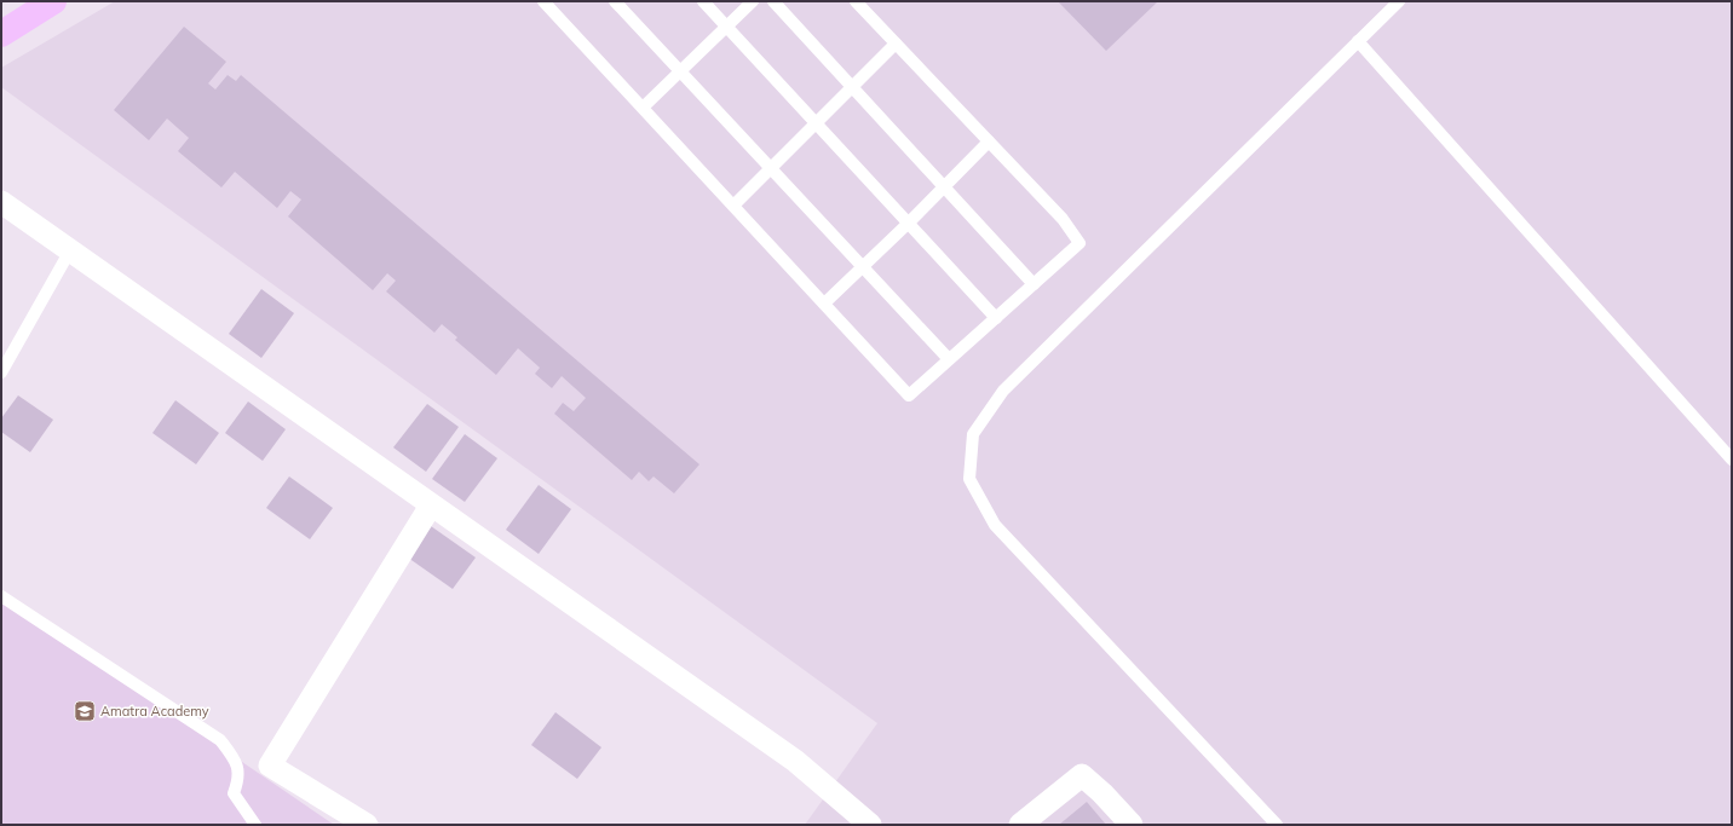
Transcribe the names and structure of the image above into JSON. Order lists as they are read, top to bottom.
{
  "places": {
    "school or university": ["Amatra Academy"]
  }
}
